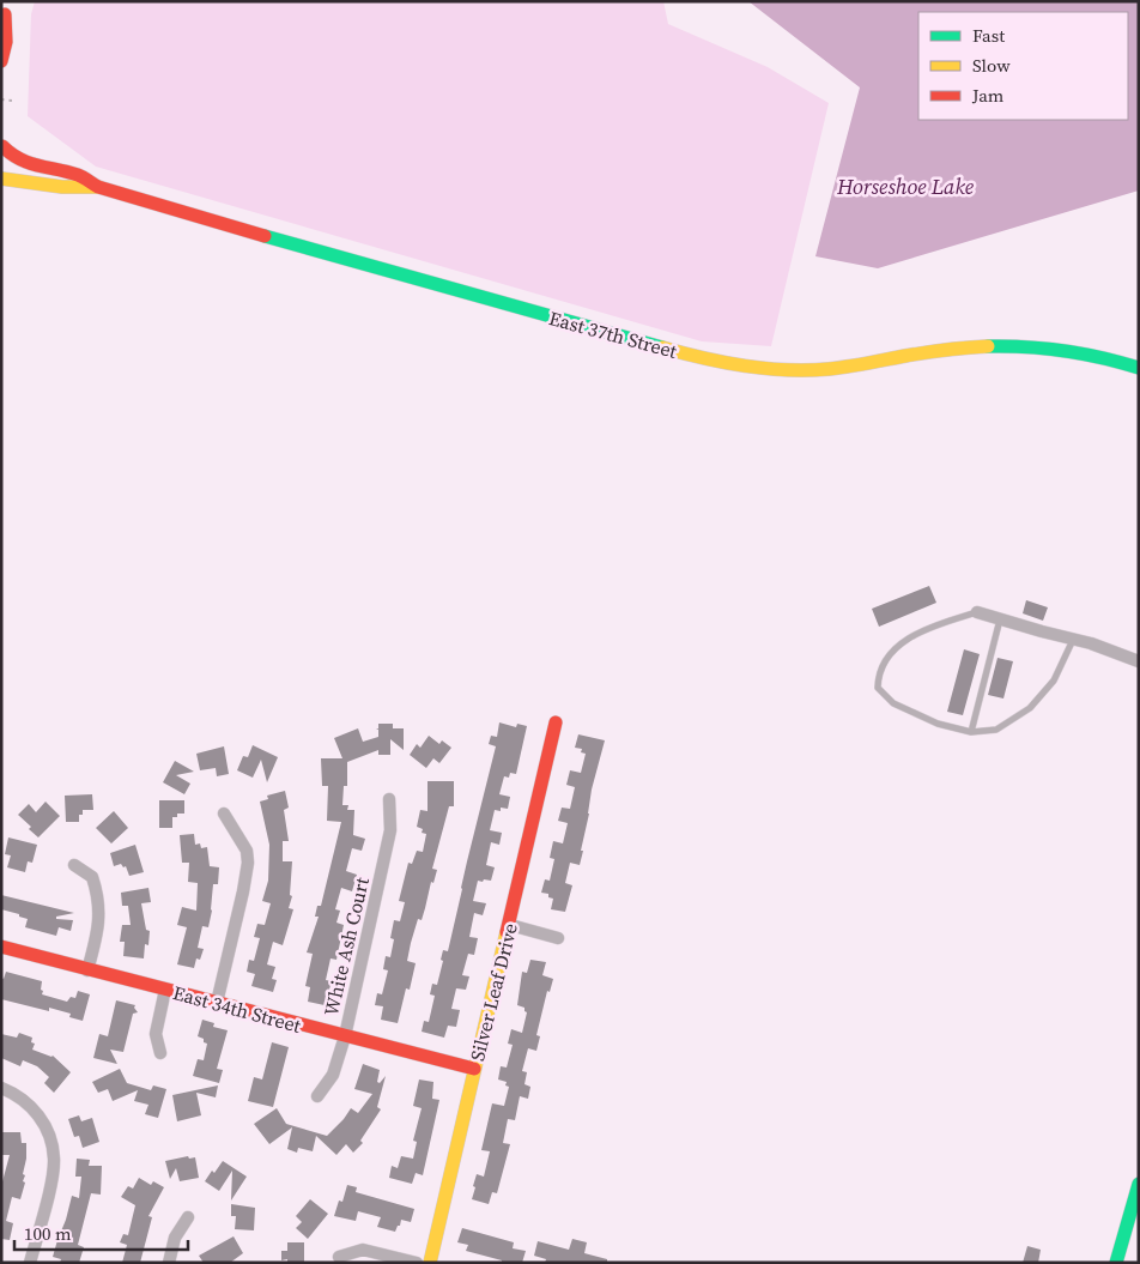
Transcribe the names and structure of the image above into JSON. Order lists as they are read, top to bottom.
{
  "streets": {
    "main road": ["East 37th Street", "Silver Leaf Drive", "East 34th Street"],
    "street": ["White Ash Court"]
  },
  "crossings": [
    ["White Ash Court", "East 34th Street"],
    ["Silver Leaf Drive", "East 34th Street"]
  ],
  "water": ["Horseshoe Lake"],
  "legend": ["Fast", "Slow", "Jam"],
  "scale_bar": "100 m"
}
